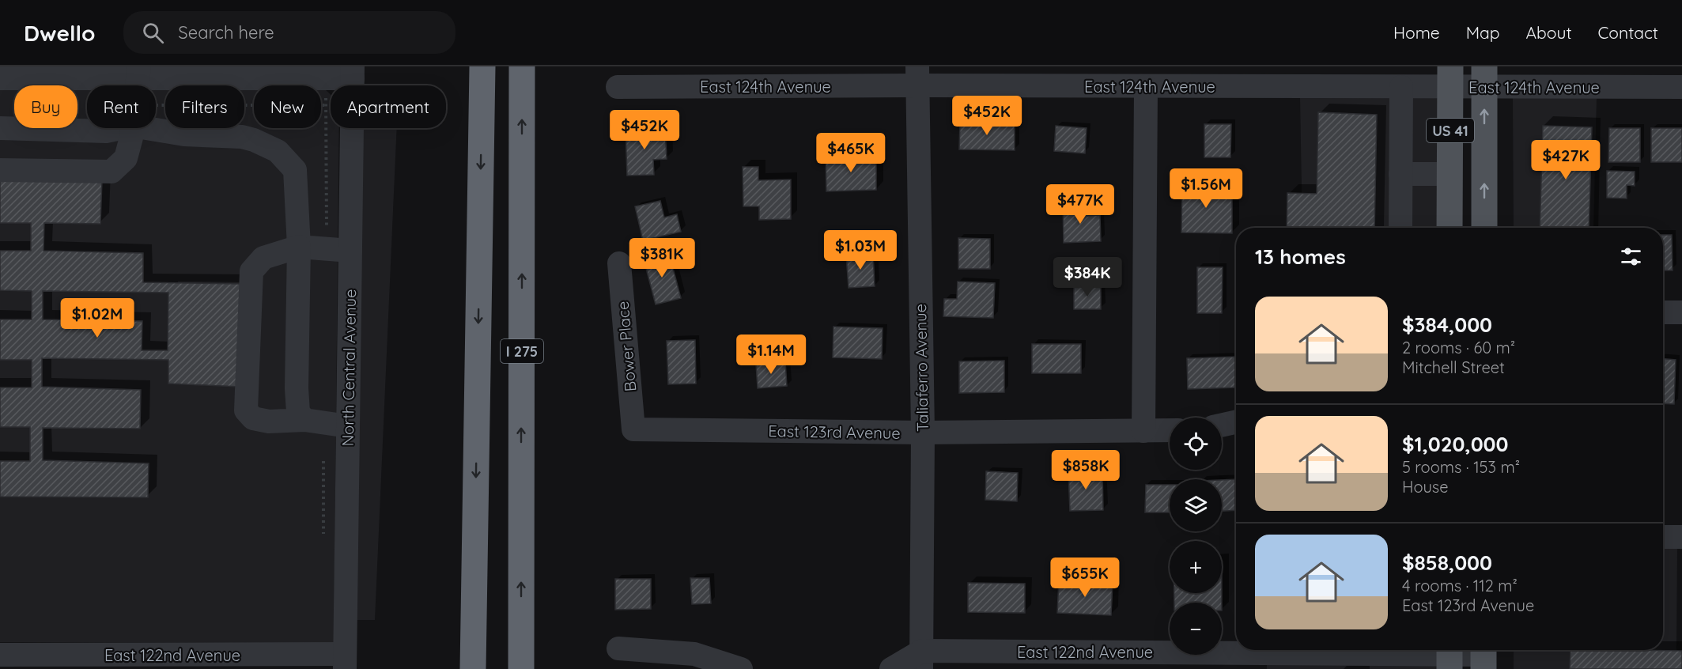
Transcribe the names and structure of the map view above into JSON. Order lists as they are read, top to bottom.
{
  "streets": {
    "highway": ["I 275"],
    "main road": ["US 41"],
    "street": [
      "East 124th Avenue",
      "Bower Place",
      "North Central Avenue",
      "Taliaferro Avenue",
      "East 123rd Avenue",
      "East 122nd Avenue"
    ]
  },
  "crossings": [
    ["East 124th Avenue", "US 41"],
    ["East 124th Avenue", "Taliaferro Avenue"],
    ["Bower Place", "East 123rd Avenue"],
    ["North Central Avenue", "East 122nd Avenue"],
    ["Taliaferro Avenue", "East 123rd Avenue"],
    ["Taliaferro Avenue", "East 122nd Avenue"]
  ],
  "page": {
    "header": "Dwello",
    "search": "Search here",
    "nav": [
      "Home",
      "Map",
      "About",
      "Contact"
    ],
    "chip": [
      "Buy",
      "Rent",
      "Filters",
      "New",
      "Apartment"
    ],
    "price": [
      "$452K",
      "$452K",
      "$465K",
      "$427K",
      "$1.56M",
      "$477K",
      "$1.03M",
      "$381K",
      "$384K",
      "$1.02M",
      "$1.14M",
      "$858K",
      "$655K"
    ],
    "heading": "13 homes",
    "list": [
      {
        "name": "$384,000",
        "note": "2 rooms · 60 m² · Mitchell Street"
      },
      {
        "name": "$1,020,000",
        "note": "5 rooms · 153 m² · House"
      },
      {
        "name": "$858,000",
        "note": "4 rooms · 112 m² · East 123rd Avenue"
      }
    ],
    "map_buttons": ["+", "−"]
  }
}
